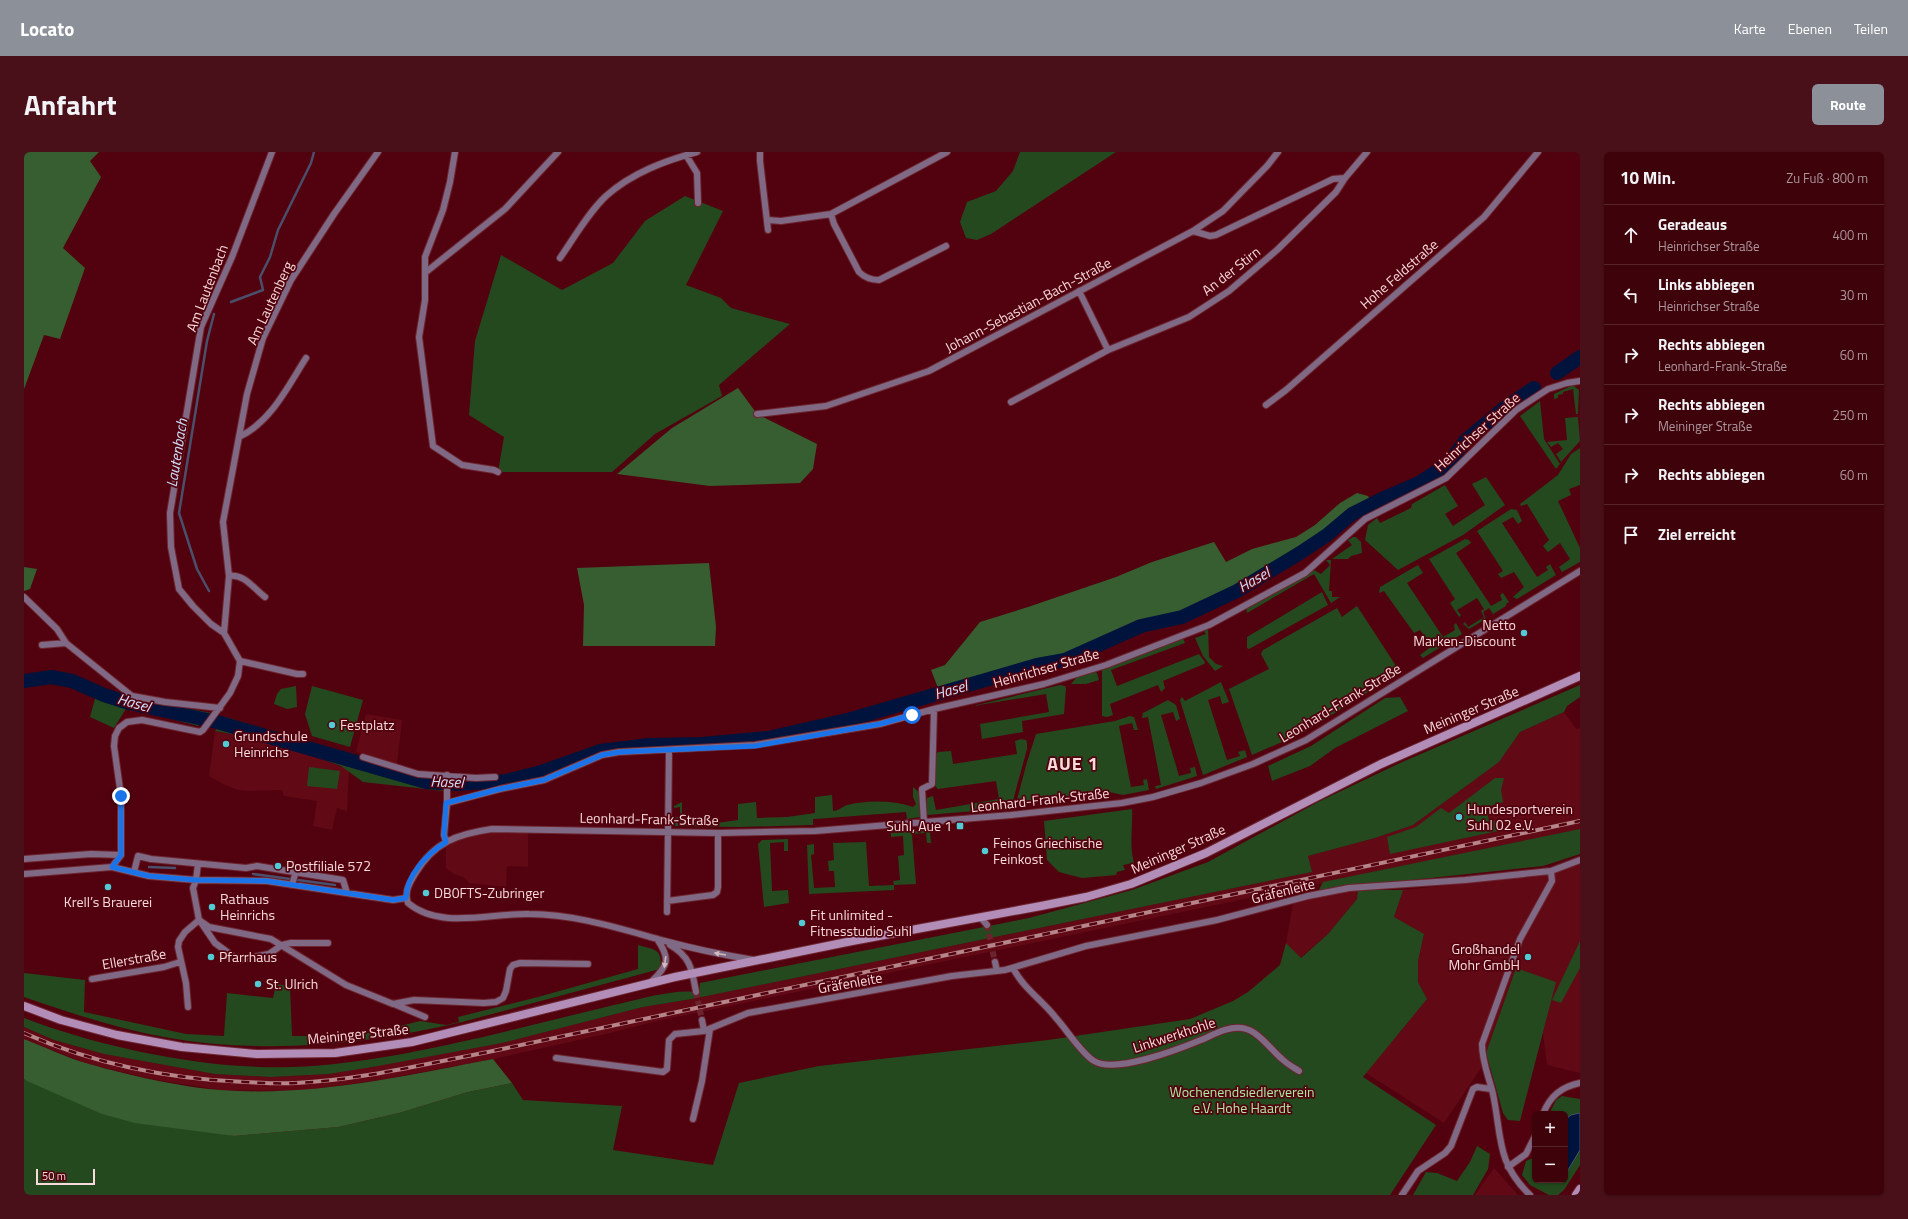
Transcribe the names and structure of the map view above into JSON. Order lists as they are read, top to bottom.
{
  "streets": {
    "main road": ["Meininger Straße"],
    "street": [
      "An der Stirn",
      "Hohe Feldstraße",
      "Am Lautenbach",
      "Am Lautenberg",
      "Johann-Sebastian-Bach-Straße",
      "Heinrichser Straße",
      "Leonhard-Frank-Straße",
      "Gräfenleite",
      "Ellerstraße",
      "Linkwerkhohle"
    ]
  },
  "crossings": [
    ["Am Lautenbach", "Am Lautenberg"],
    ["Leonhard-Frank-Straße", "Meininger Straße"],
    ["Gräfenleite", "Linkwerkhohle"]
  ],
  "districts": ["AUE 1"],
  "water": ["Lautenbach", "Hasel"],
  "parks": ["Wochenendsiedlerverein e.V. Hohe Haardt"],
  "places": {
    "other": [
      "Netto Marken-Discount",
      "Festplatz",
      "Grundschule Heinrichs",
      "Hundesportverein Suhl 02 e.V.",
      "Feinos Griechische Feinkost",
      "Postfiliale 572",
      "Krell’s Brauerei",
      "DB0FTS-Zubringer",
      "Rathaus Heinrichs",
      "Fit unlimited - Fitnesstudio Suhl",
      "Pfarrhaus",
      "Großhandel Mohr GmbH",
      "St. Ulrich"
    ],
    "transit": ["Suhl, Aue 1"]
  },
  "scale_bar": "50 m",
  "page": {
    "header": "Locato",
    "nav": ["Karte", "Ebenen", "Teilen"],
    "title": "Anfahrt",
    "buttons": "Route",
    "heading": ["10 Min.", "Zu Fuß · 800 m"],
    "list": [
      ["Geradeaus", "Heinrichser Straße", "400 m"],
      ["Links abbiegen", "Heinrichser Straße", "30 m"],
      ["Rechts abbiegen", "Leonhard-Frank-Straße", "60 m"],
      ["Rechts abbiegen", "Meininger Straße", "250 m"],
      ["Rechts abbiegen", "60 m"],
      "Ziel erreicht"
    ],
    "map_buttons": ["+", "−"],
    "scale": "50 m"
  }
}
